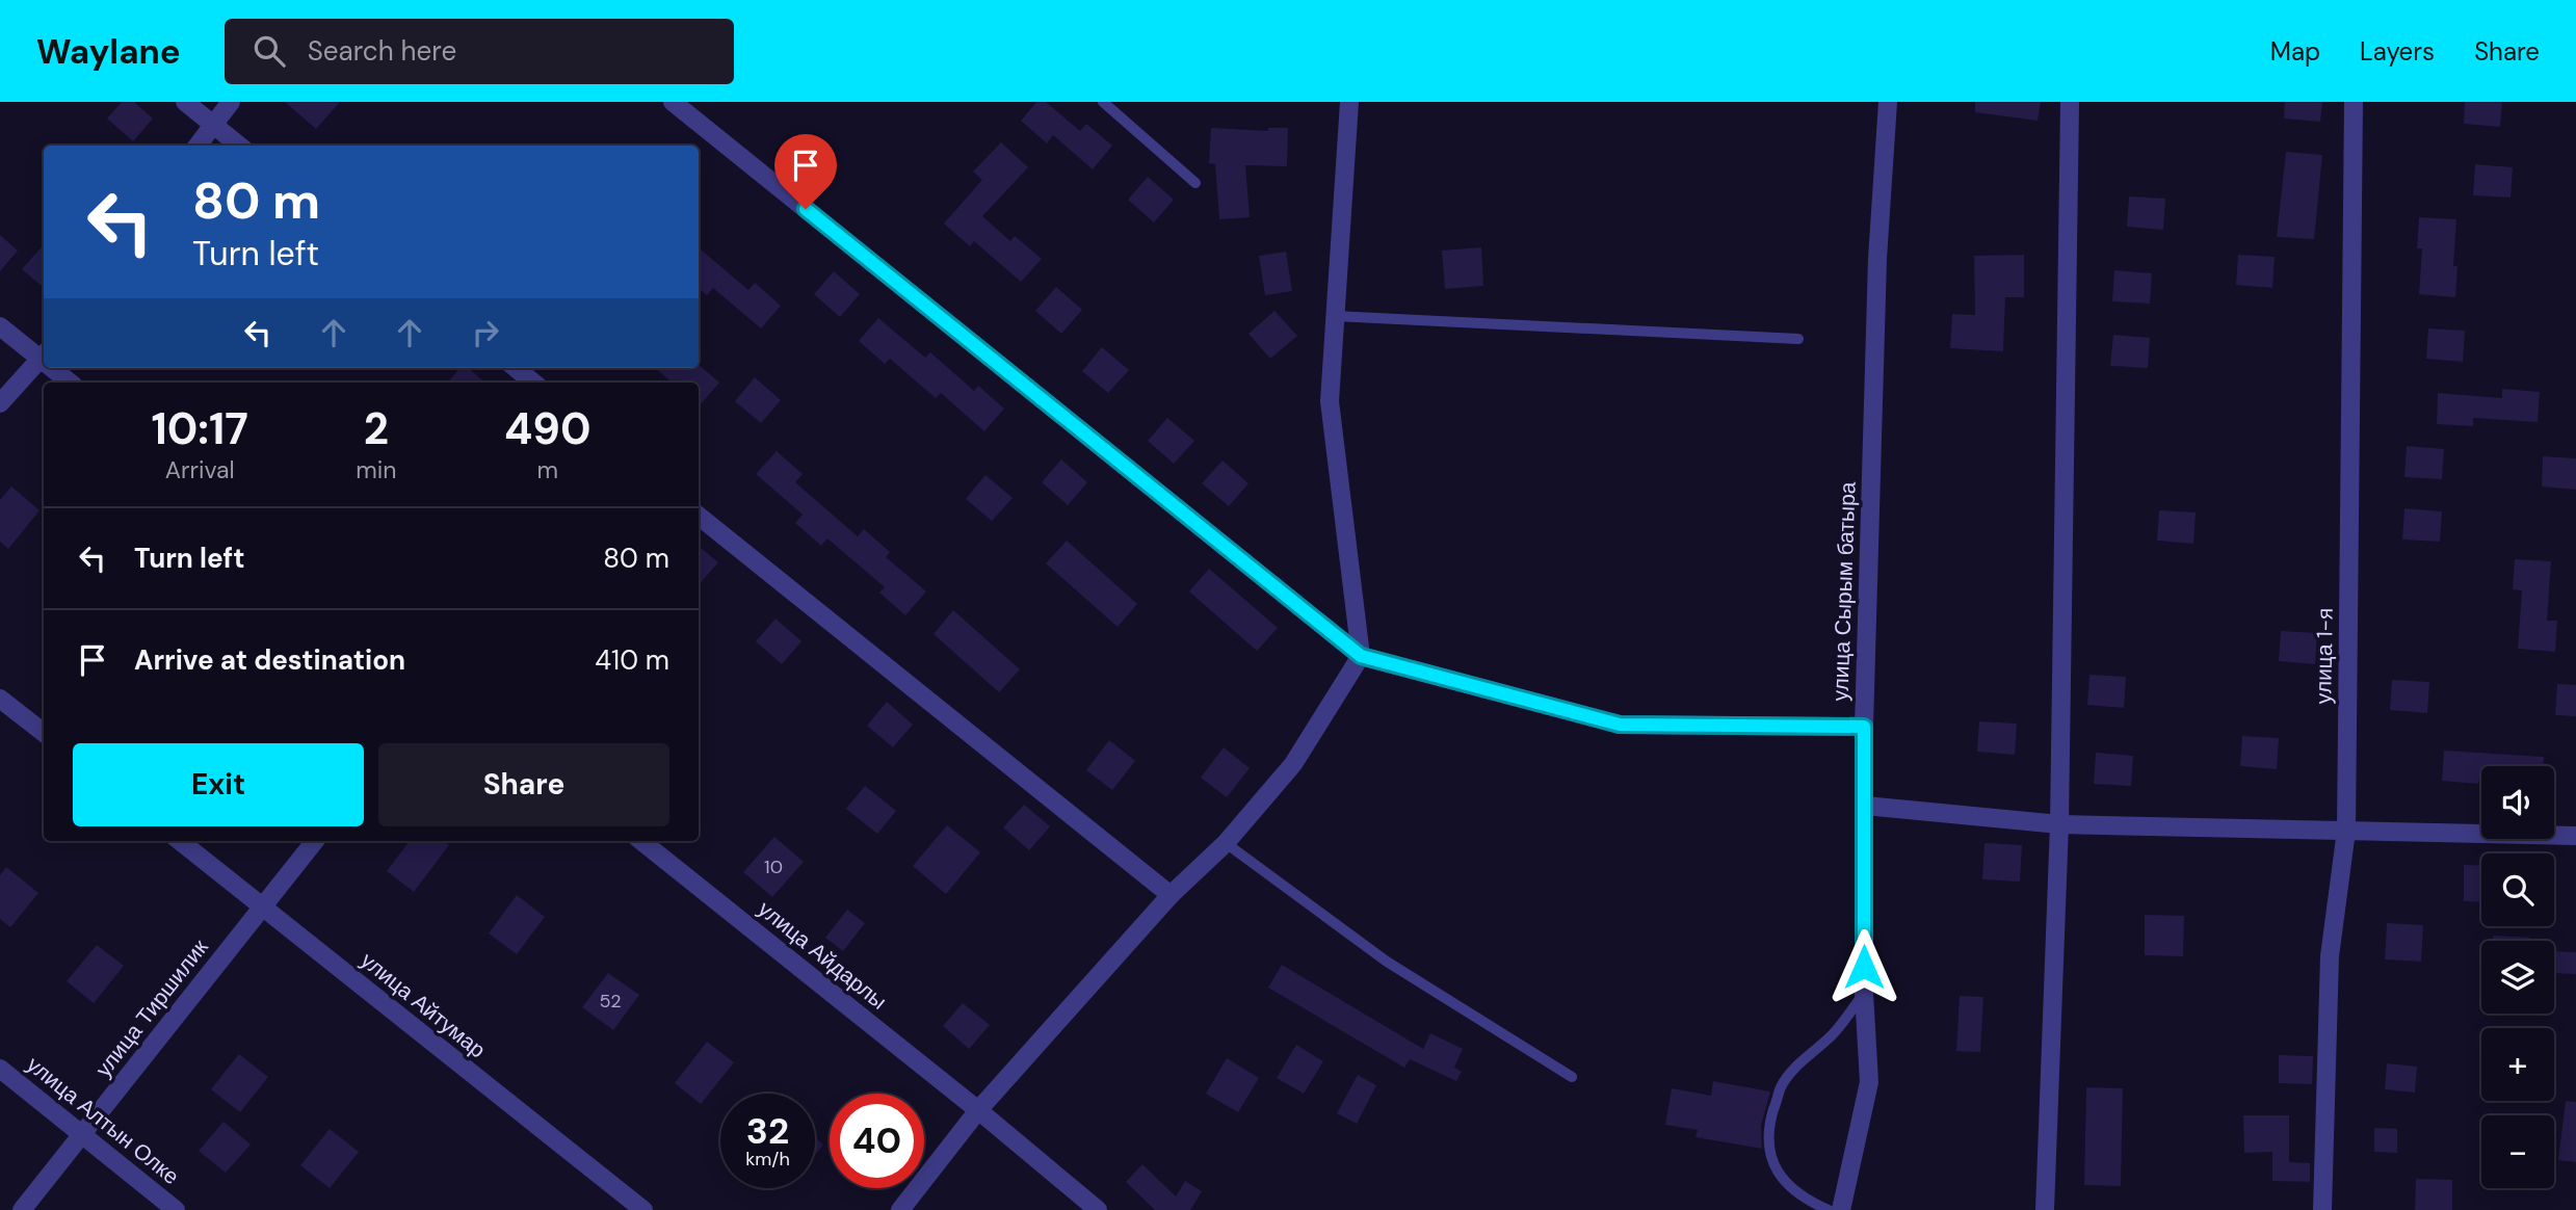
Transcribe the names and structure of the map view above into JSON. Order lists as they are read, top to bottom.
{
  "streets": {
    "street": [
      "улица Сырым батыра",
      "улица 1-я",
      "улица Айдарлы",
      "улица Айтумар",
      "улица Тиршилик",
      "улица Алтын Олке"
    ]
  },
  "crossings": [
    ["улица Айтумар", "улица Тиршилик"],
    ["улица Тиршилик", "улица Алтын Олке"]
  ],
  "house_numbers": ["10", "52"],
  "page": {
    "header": "Waylane",
    "search": "Search here",
    "nav": ["Map", "Layers", "Share"],
    "turn": ["80 m", "Turn left"],
    "eta": [
      "10:17",
      "Arrival",
      "2",
      "min",
      "490",
      "m"
    ],
    "list": [
      {
        "name": "Turn left",
        "value": "80 m"
      },
      {
        "name": "Arrive at destination",
        "value": "410 m"
      }
    ],
    "buttons": ["Exit", "Share"],
    "map_buttons": ["+", "−"],
    "speed": "32 km/h",
    "limit": "40"
  }
}
